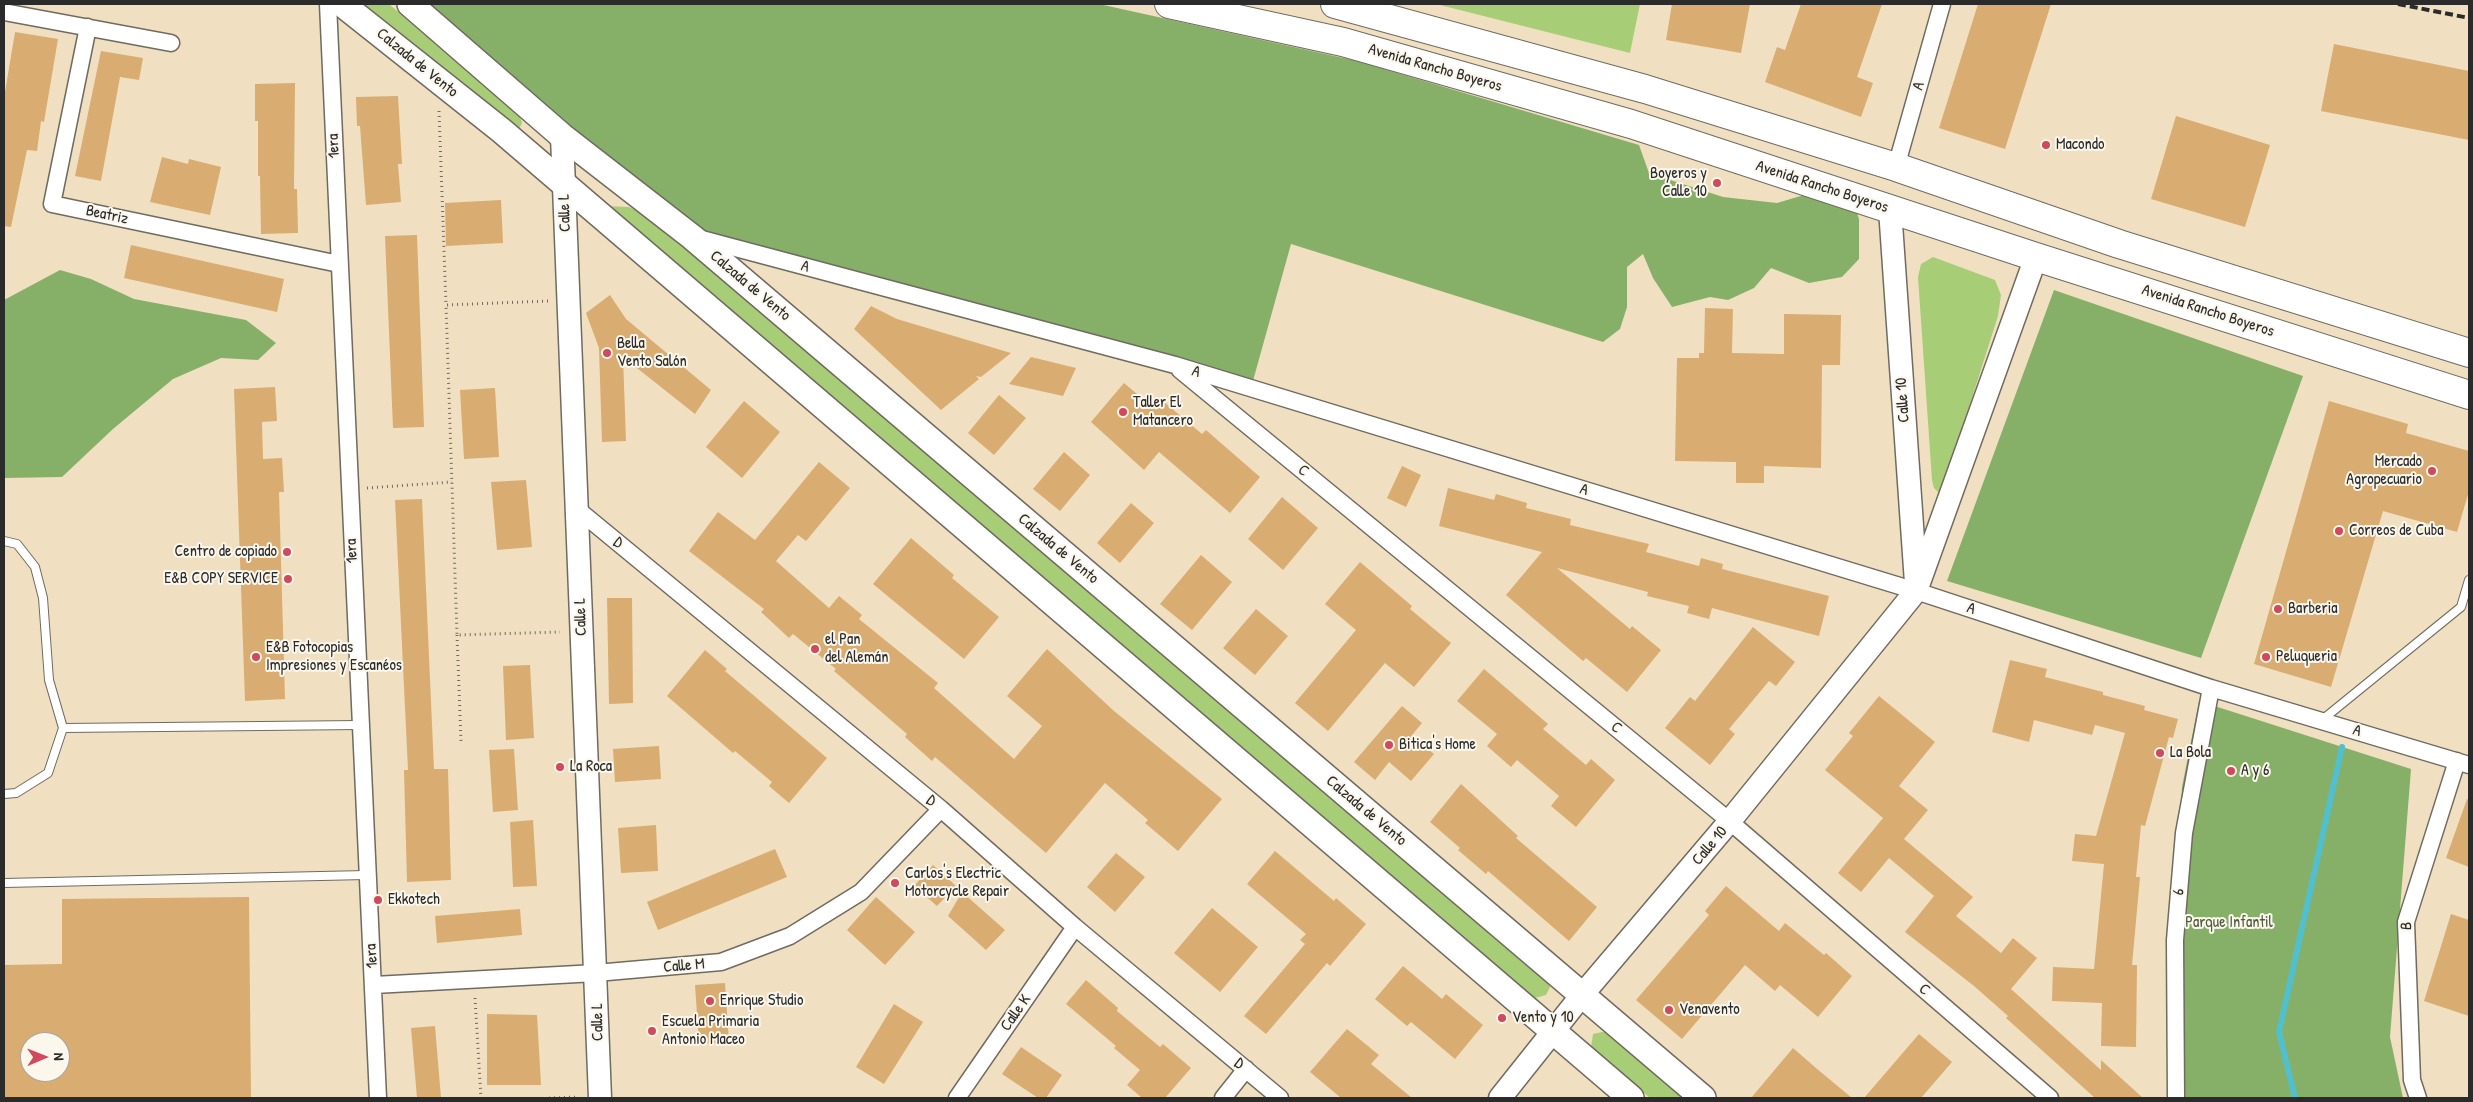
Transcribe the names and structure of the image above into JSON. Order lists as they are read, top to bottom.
{
  "streets": {
    "highway": ["Avenida Rancho Boyeros"],
    "main road": ["Calzada de Vento"],
    "street": [
      "A",
      "1era",
      "Calle L",
      "Beatriz",
      "Calle 10",
      "C",
      "D",
      "6",
      "B",
      "Calle M",
      "Calle K"
    ]
  },
  "crossings": [
    ["Calzada de Vento", "A"],
    ["Calzada de Vento", "Calle L"],
    ["Calzada de Vento", "Calle 10"],
    ["Avenida Rancho Boyeros", "Calle 10"],
    ["A", "Calle 10"],
    ["A", "C"],
    ["A", "6"],
    ["A", "B"],
    ["1era", "Beatriz"],
    ["1era", "Calle M"],
    ["Calle L", "D"],
    ["Calle L", "Calle M"],
    ["Calle 10", "C"],
    ["D", "Calle M"],
    ["D", "Calle K"]
  ],
  "parks": ["Parque Infantil"],
  "places": [
    "Macondo",
    "Boyeros y Calle 10",
    "Bella Vento Salón",
    "Taller El Matancero",
    "Mercado Agropecuario",
    "Correos de Cuba",
    "Centro de copiado",
    "E&B COPY SERVICE",
    "Barberia",
    "el Pan del Alemán",
    "E&B Fotocopias Impresiones y Escanéos",
    "Peluqueria",
    "Bitica's Home",
    "La Bola",
    "La Roca",
    "A y 6",
    "Carlos's Electric Motorcycle Repair",
    "Ekkotech",
    "Enrique Studio",
    "Venavento",
    "Vento y 10",
    "Escuela Primaria Antonio Maceo"
  ],
  "north": "right"
}
